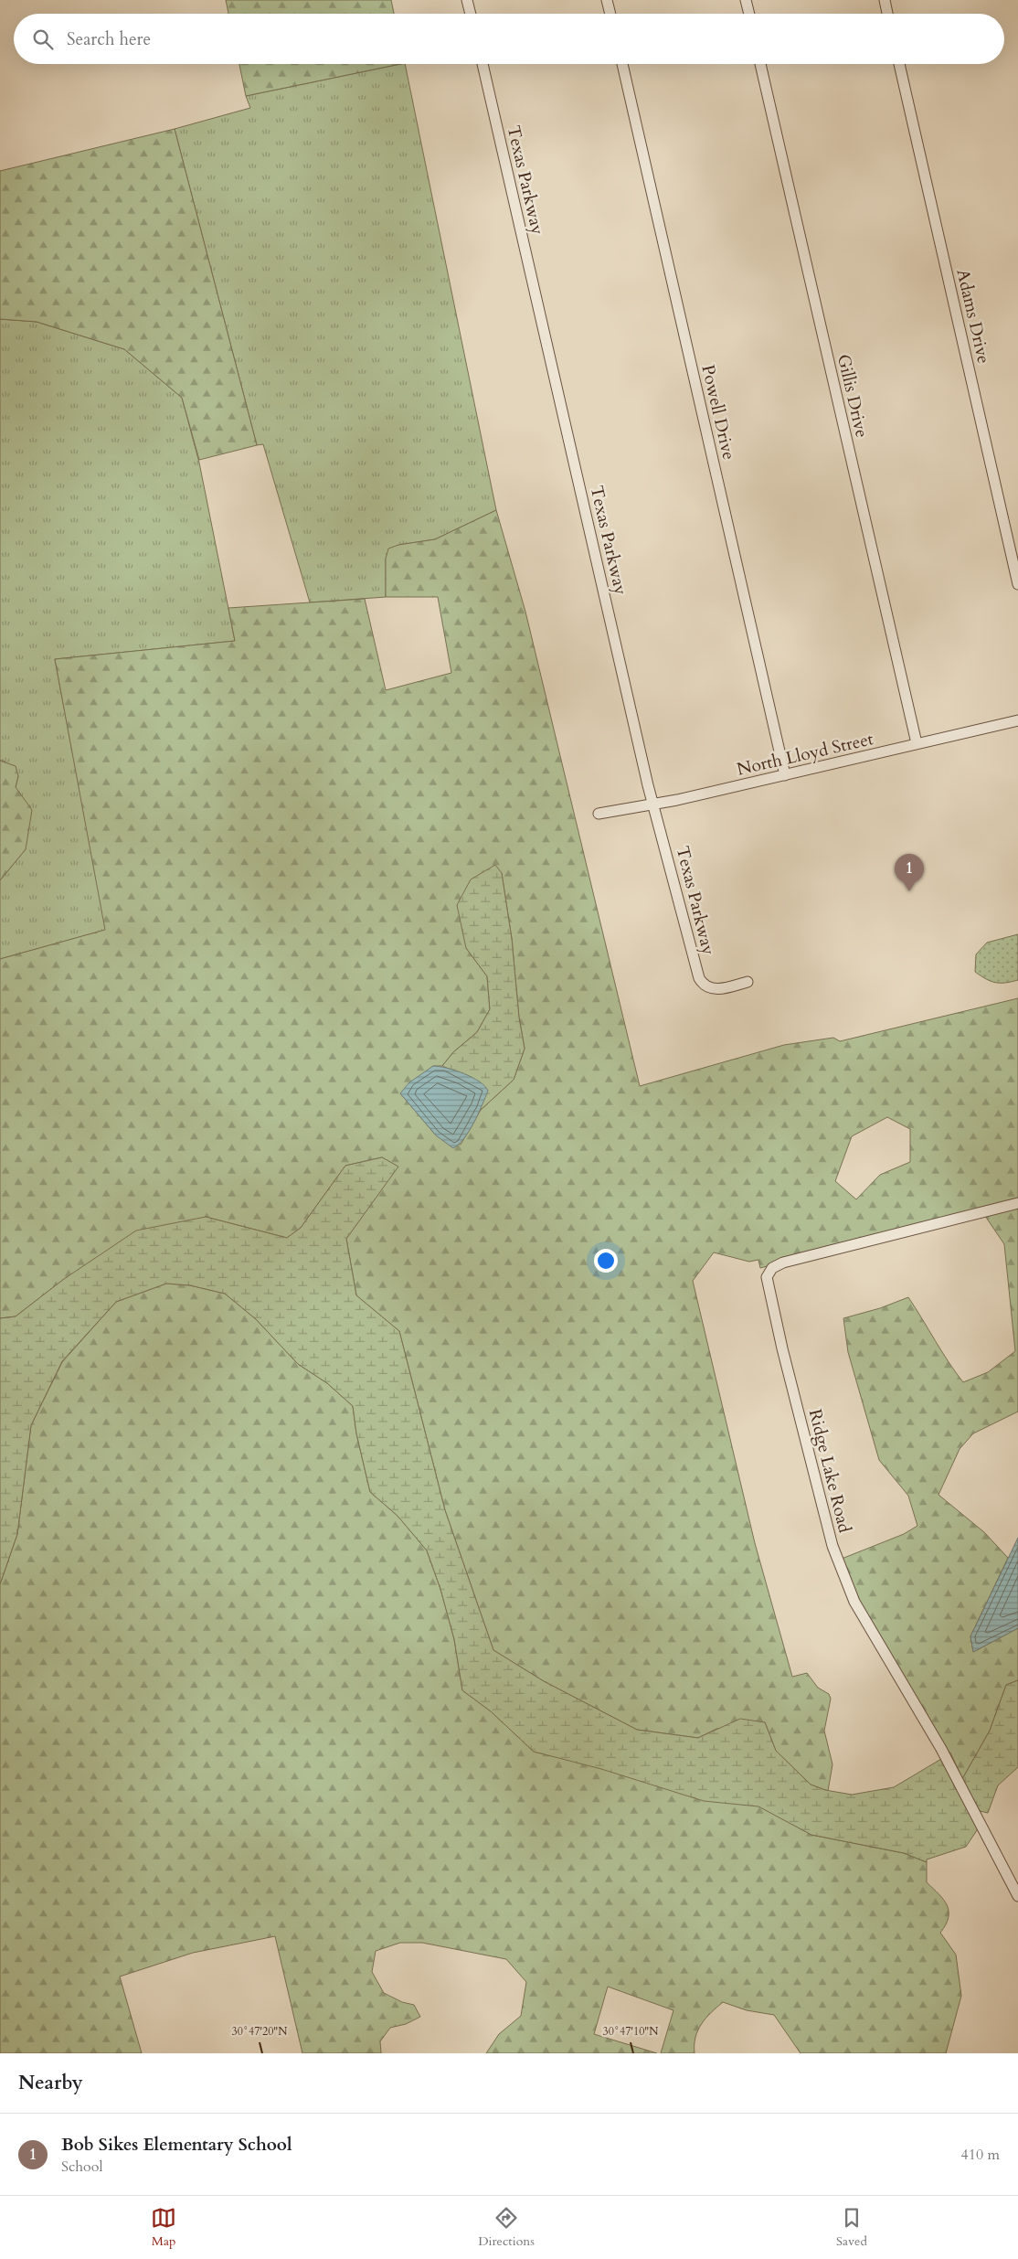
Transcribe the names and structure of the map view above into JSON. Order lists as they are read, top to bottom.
{
  "streets": {
    "street": [
      "Texas Parkway",
      "Adams Drive",
      "Gillis Drive",
      "Powell Drive",
      "North Lloyd Street",
      "Ridge Lake Road"
    ]
  },
  "crossings": [
    ["Texas Parkway", "North Lloyd Street"],
    ["Gillis Drive", "North Lloyd Street"],
    ["Powell Drive", "North Lloyd Street"]
  ],
  "page": {
    "search": "Search here",
    "pins": "1",
    "heading": "Nearby",
    "list": [
      {
        "mark": "1",
        "name": "Bob Sikes Elementary School",
        "note": "School",
        "value": "410 m"
      }
    ],
    "nav": ["Map", "Directions", "Saved"]
  },
  "coordinates": ["30°47'20\"N", "30°47'10\"N"]
}
